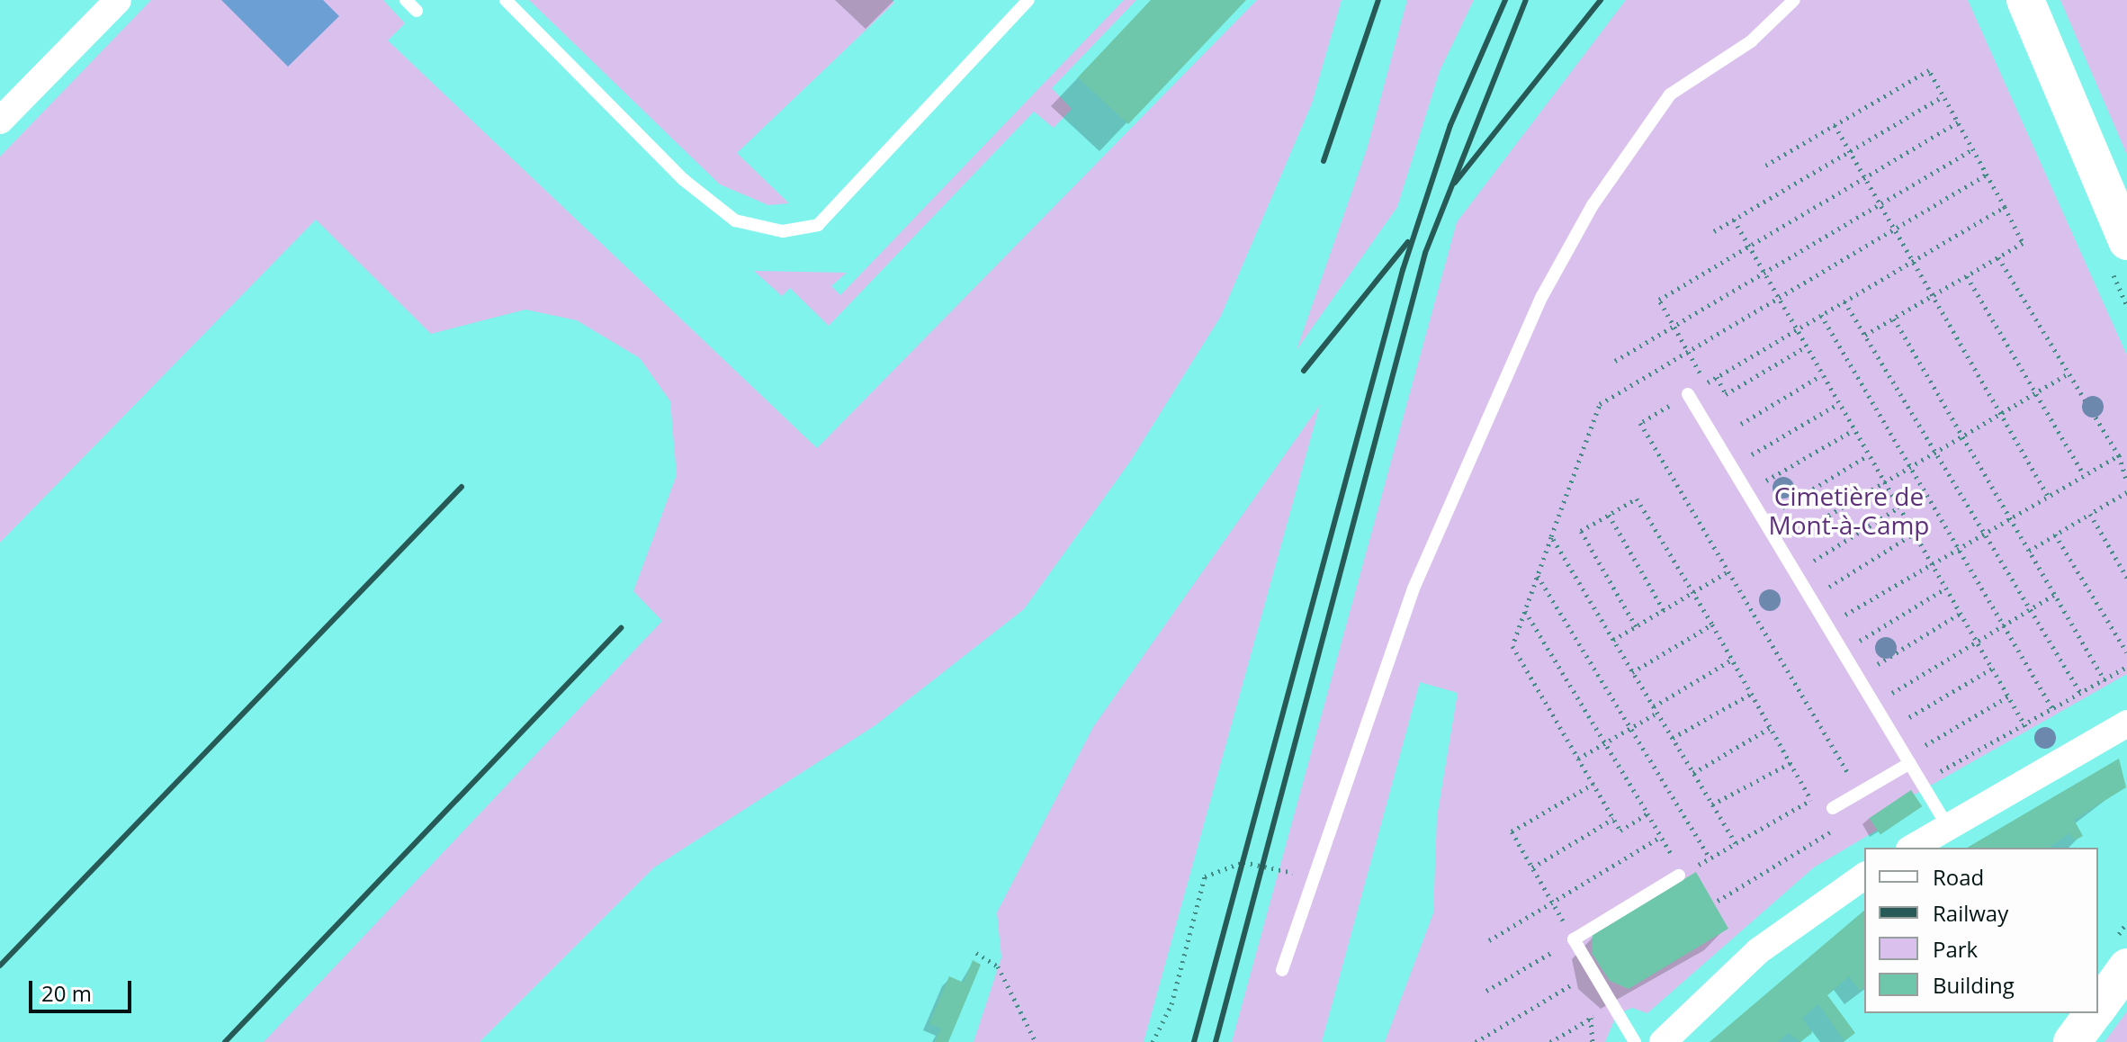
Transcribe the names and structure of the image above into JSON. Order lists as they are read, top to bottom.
{
  "parks": ["Cimetière de Mont-à-Camp"],
  "legend": [
    "Road",
    "Railway",
    "Park",
    "Building"
  ],
  "scale_bar": "20 m"
}
